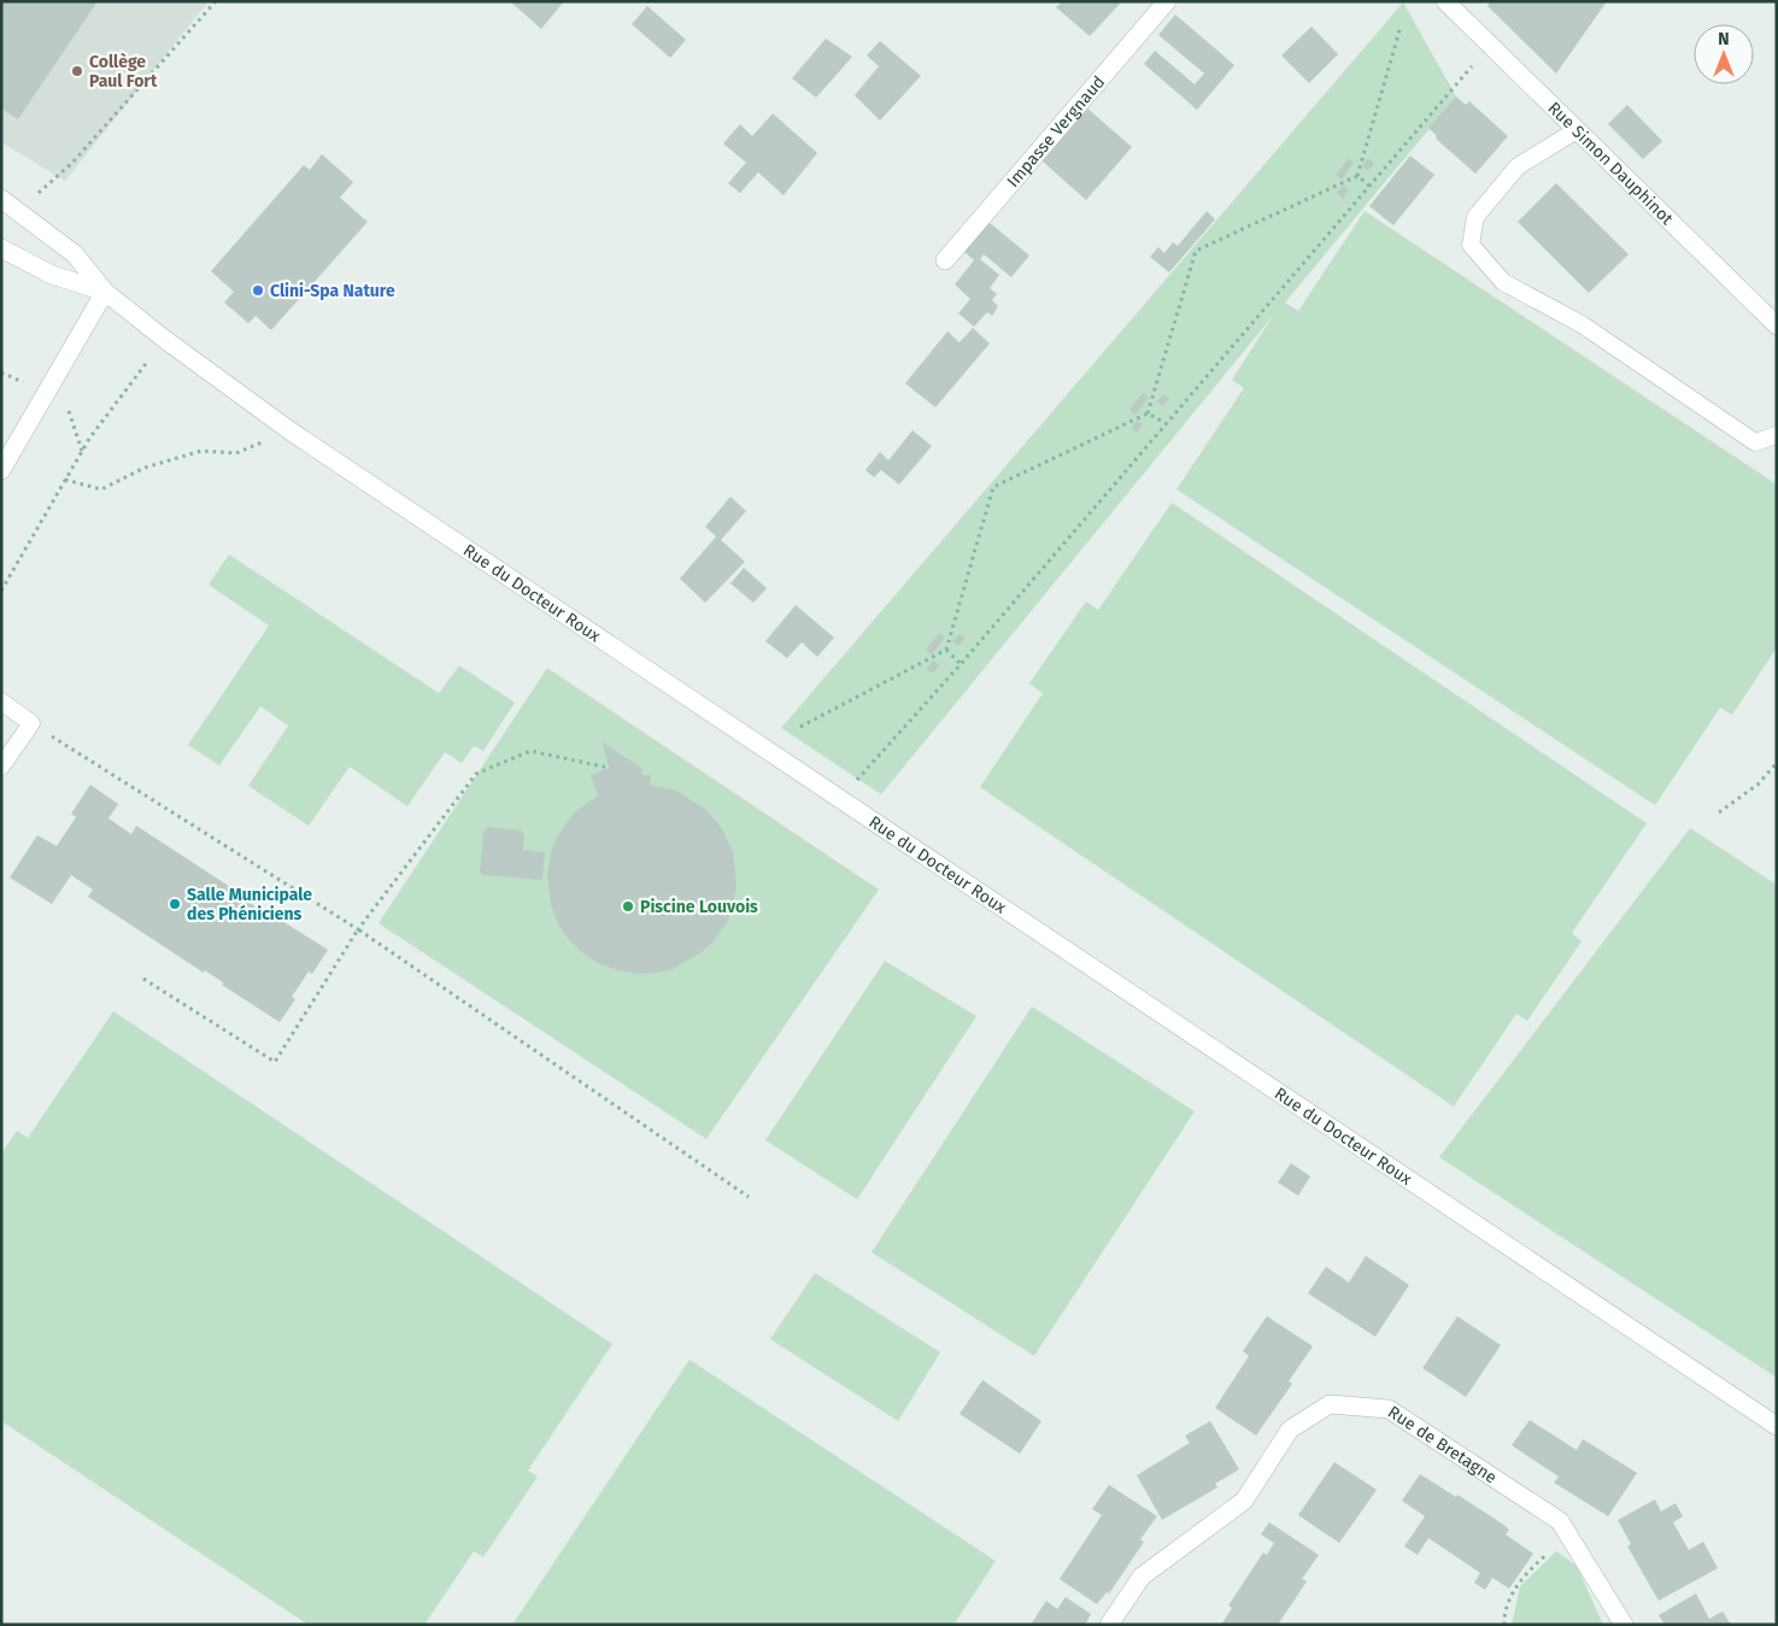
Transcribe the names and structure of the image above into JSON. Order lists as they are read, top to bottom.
{
  "streets": {
    "street": [
      "Impasse Vergnaud",
      "Rue Simon Dauphinot",
      "Rue du Docteur Roux",
      "Rue de Bretagne"
    ]
  },
  "places": [
    "Collège Paul Fort",
    "Clini-Spa Nature",
    "Salle Municipale des Phéniciens",
    "Piscine Louvois"
  ],
  "north": "top"
}
